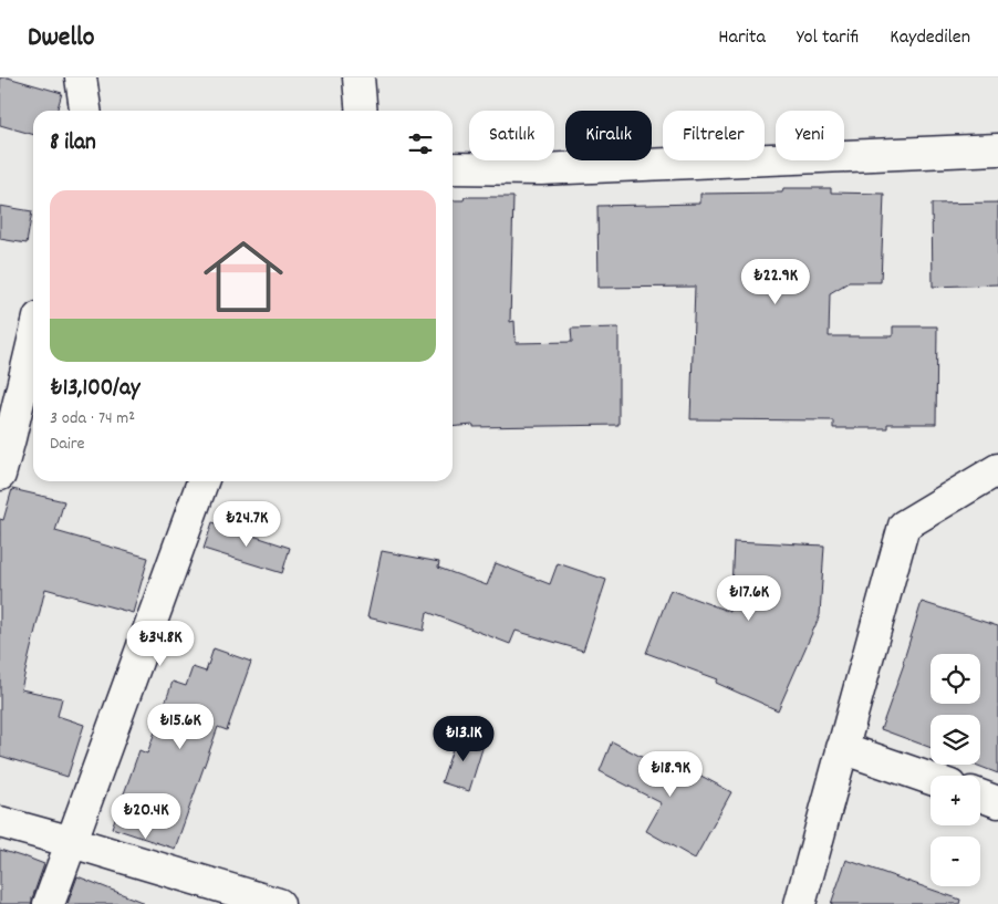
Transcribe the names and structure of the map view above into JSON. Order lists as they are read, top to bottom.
{
  "page": {
    "header": "Dwello",
    "nav": ["Harita", "Yol tarifi", "Kaydedilen"],
    "chip": [
      "Satılık",
      "Kiralık",
      "Filtreler",
      "Yeni"
    ],
    "heading": "8 ilan",
    "list": [
      {
        "name": "₺13,100/ay",
        "note": "3 oda · 74 m² · Daire"
      }
    ],
    "price": [
      "₺22.9K",
      "₺24.7K",
      "₺17.6K",
      "₺34.8K",
      "₺15.6K",
      "₺13.1K",
      "₺18.9K",
      "₺20.4K"
    ],
    "map_buttons": ["+", "−"]
  }
}
